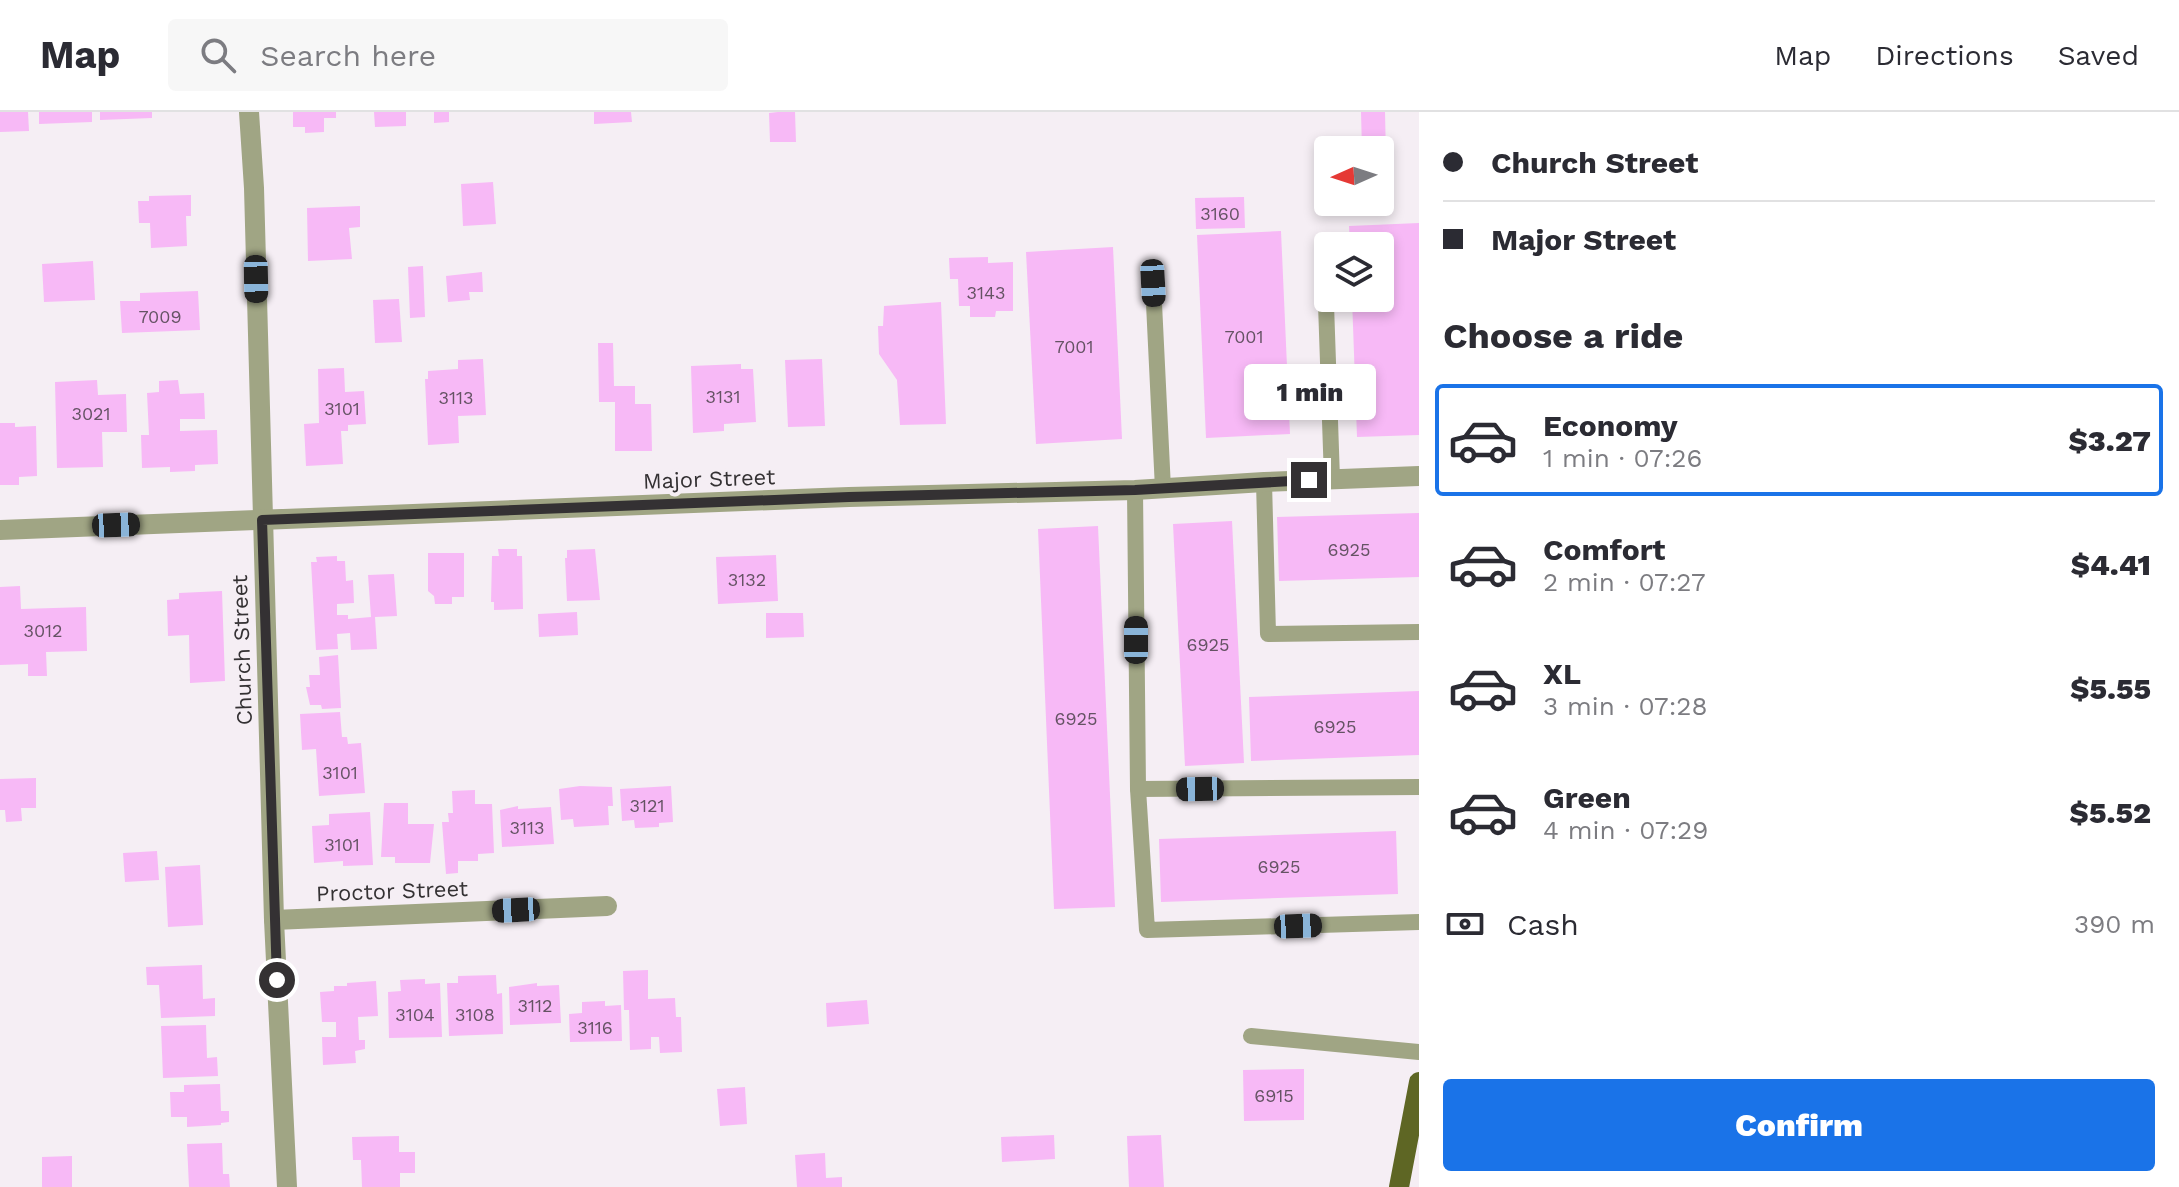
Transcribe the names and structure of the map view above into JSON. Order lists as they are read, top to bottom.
{
  "streets": {
    "street": ["Major Street", "Church Street", "Proctor Street"]
  },
  "crossings": [
    ["Major Street", "Church Street"],
    ["Church Street", "Proctor Street"]
  ],
  "house_numbers": [
    "3160",
    "3143",
    "7009",
    "7001",
    "7001",
    "3131",
    "3113",
    "3101",
    "3021",
    "6925",
    "3132",
    "3012",
    "6925",
    "6925",
    "6925",
    "3101",
    "3121",
    "3113",
    "3101",
    "6925",
    "3112",
    "3104",
    "3108",
    "3116",
    "6915"
  ],
  "north": "left",
  "page": {
    "header": "Map",
    "search": "Search here",
    "nav": ["Map", "Directions", "Saved"],
    "banner": ["Church Street", "Major Street"],
    "heading": "Choose a ride",
    "bubble": "1 min",
    "list": [
      {
        "name": "Economy",
        "note": "1 min · 07:26",
        "value": "$3.27"
      },
      {
        "name": "Comfort",
        "note": "2 min · 07:27",
        "value": "$4.41"
      },
      {
        "name": "XL",
        "note": "3 min · 07:28",
        "value": "$5.55"
      },
      {
        "name": "Green",
        "note": "4 min · 07:29",
        "value": "$5.52"
      }
    ],
    "pay": ["Cash", "390 m"],
    "buttons": "Confirm"
  }
}
